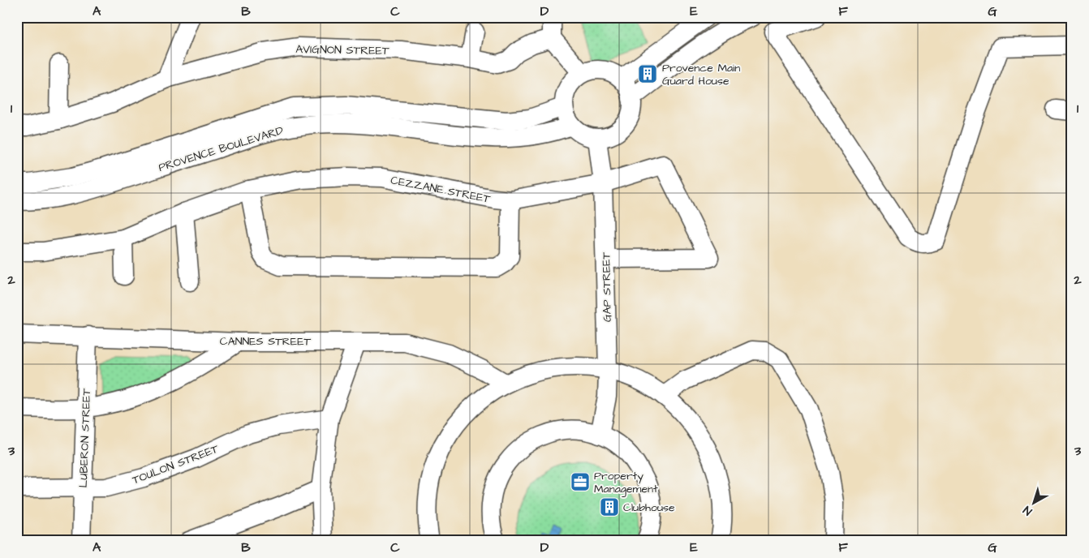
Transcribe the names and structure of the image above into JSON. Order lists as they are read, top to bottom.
{
  "streets": {
    "street": [
      "AVIGNON STREET",
      "PROVENCE BOULEVARD",
      "CEZZANE STREET",
      "GAP STREET",
      "CANNES STREET",
      "LUBERON STREET",
      "TOULON STREET"
    ]
  },
  "crossings": [
    ["PROVENCE BOULEVARD", "GAP STREET"],
    ["CEZZANE STREET", "GAP STREET"],
    ["CANNES STREET", "LUBERON STREET"],
    ["LUBERON STREET", "TOULON STREET"]
  ],
  "places": {
    "building": ["Provence Main Guard House", "Clubhouse"],
    "office": ["Property Management"]
  },
  "north": "bottom left",
  "grid": {
    "columns": [
      "A",
      "B",
      "C",
      "D",
      "E",
      "F",
      "G"
    ],
    "rows": ["1", "2", "3"]
  }
}
